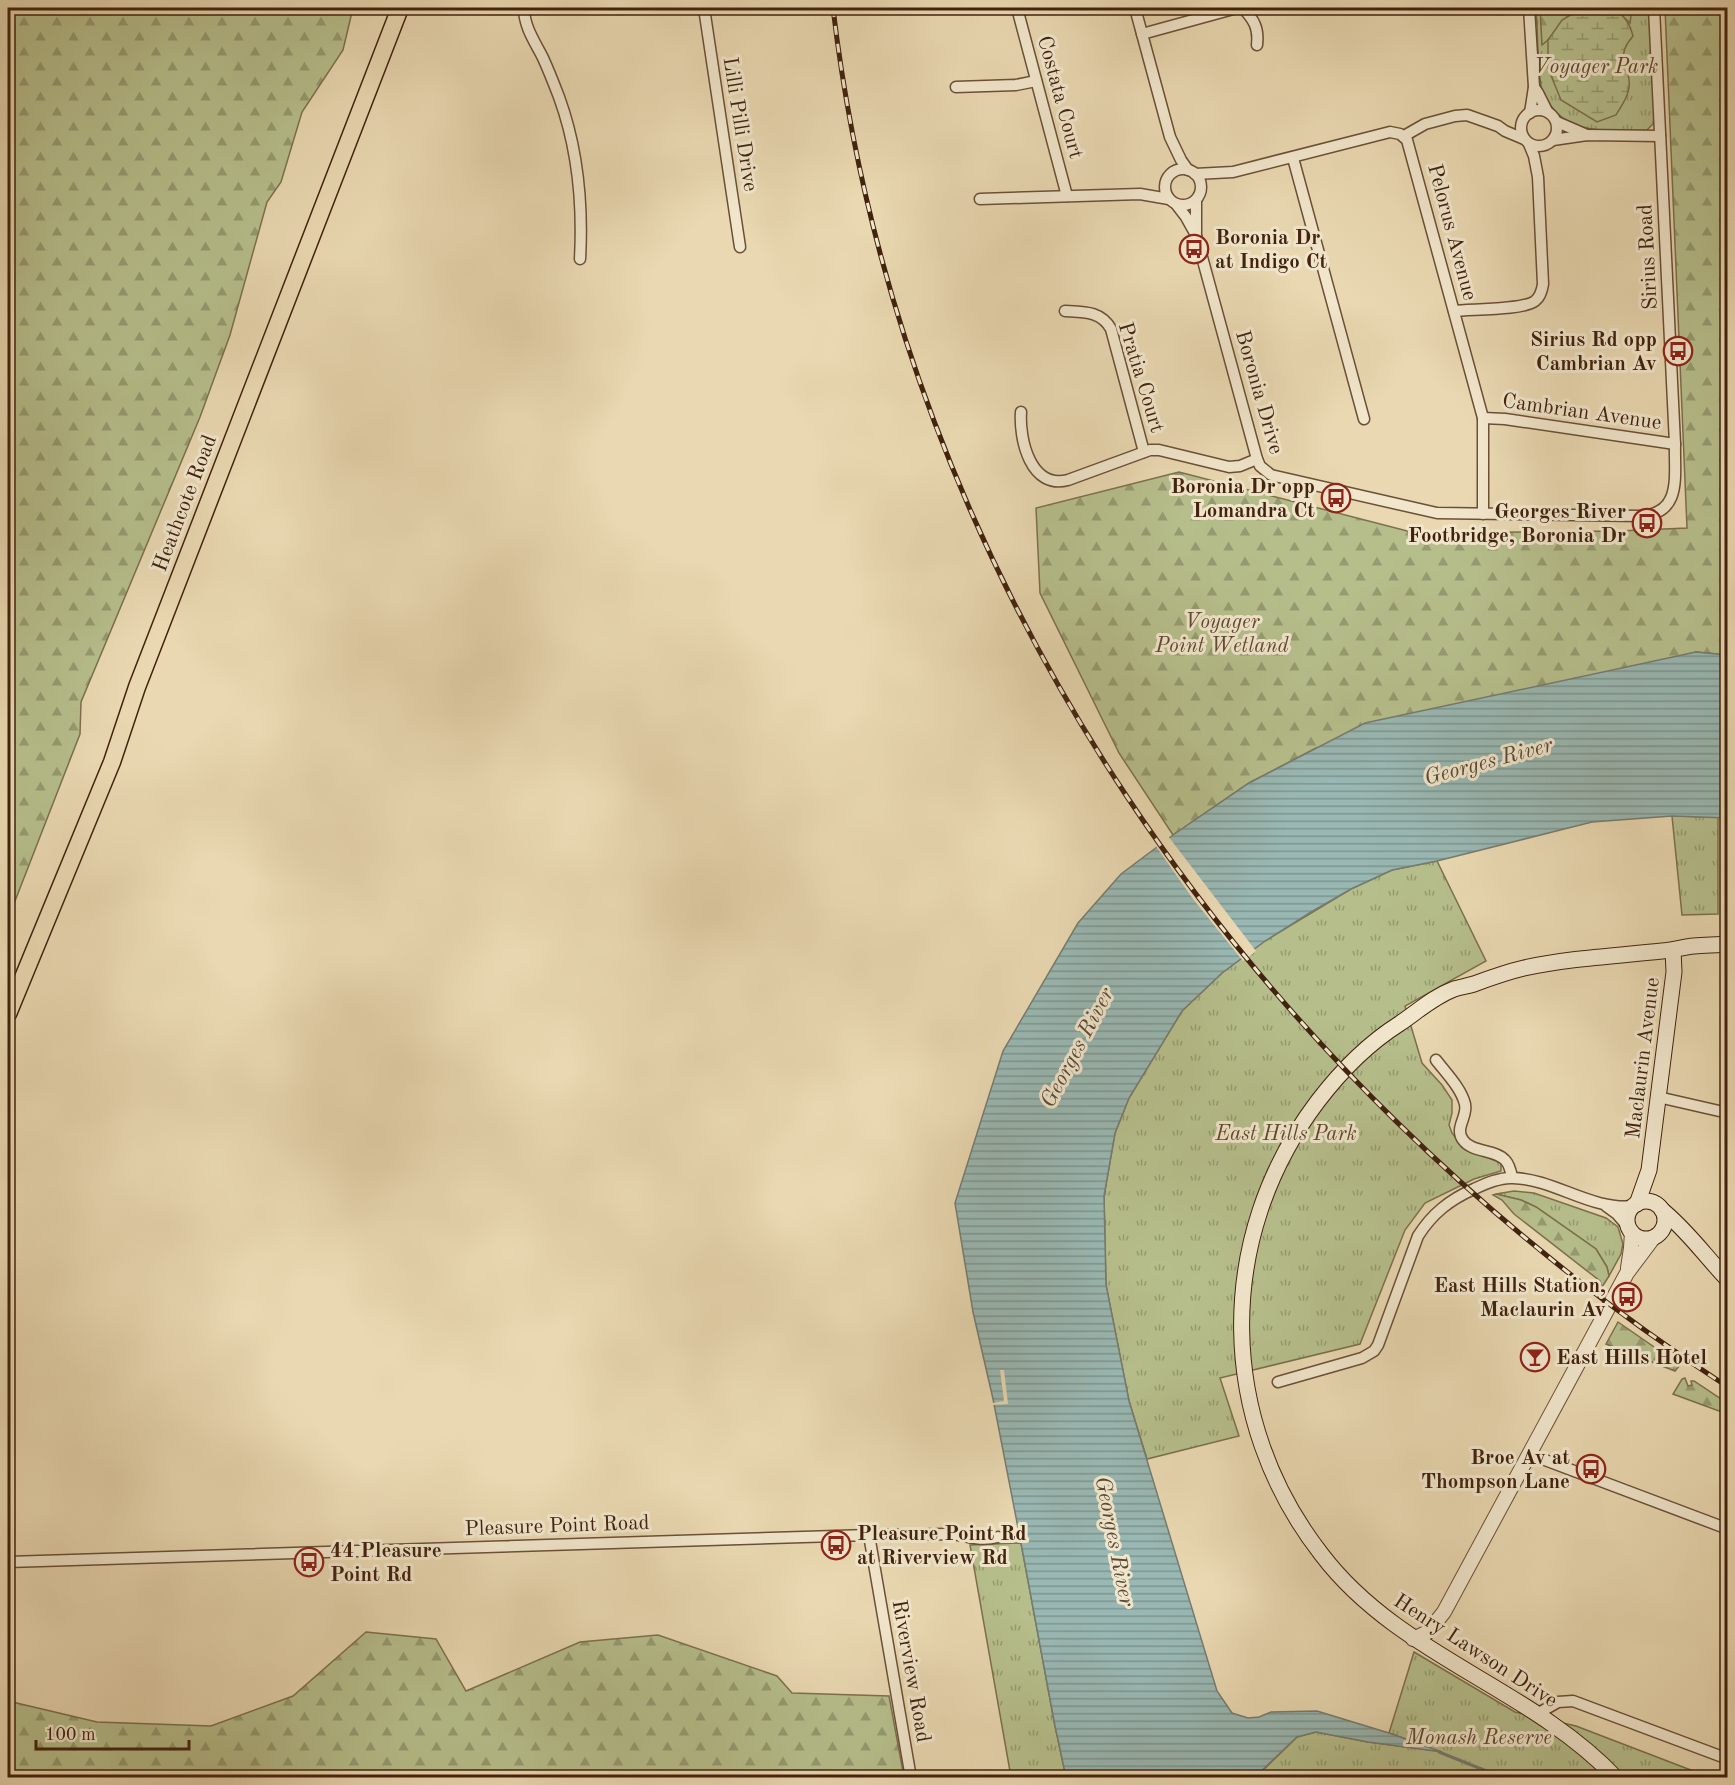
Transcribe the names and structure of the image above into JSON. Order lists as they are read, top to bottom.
{
  "streets": {
    "main road": ["Heathcote Road", "Maclaurin Avenue", "Henry Lawson Drive"],
    "street": [
      "Costata Court",
      "Lilli Pilli Drive",
      "Pelorus Avenue",
      "Sirius Road",
      "Pratia Court",
      "Boronia Drive",
      "Cambrian Avenue",
      "Pleasure Point Road",
      "Riverview Road"
    ]
  },
  "crossings": [
    ["Pelorus Avenue", "Boronia Drive"],
    ["Pelorus Avenue", "Cambrian Avenue"],
    ["Sirius Road", "Boronia Drive"],
    ["Sirius Road", "Cambrian Avenue"],
    ["Maclaurin Avenue", "Henry Lawson Drive"],
    ["Pleasure Point Road", "Riverview Road"]
  ],
  "water": ["Georges River"],
  "parks": [
    "Voyager Park",
    "Voyager Point Wetland",
    "East Hills Park",
    "Monash Reserve"
  ],
  "places": {
    "bus stop": [
      "Boronia Dr at Indigo Ct",
      "Sirius Rd opp Cambrian Av",
      "Boronia Dr opp Lomandra Ct",
      "Georges River Footbridge, Boronia Dr",
      "East Hills Station, Maclaurin Av",
      "Broe Av at Thompson Lane",
      "Pleasure Point Rd at Riverview Rd",
      "44 Pleasure Point Rd"
    ],
    "bar": ["East Hills Hotel"]
  },
  "scale_bar": "100 m"
}
